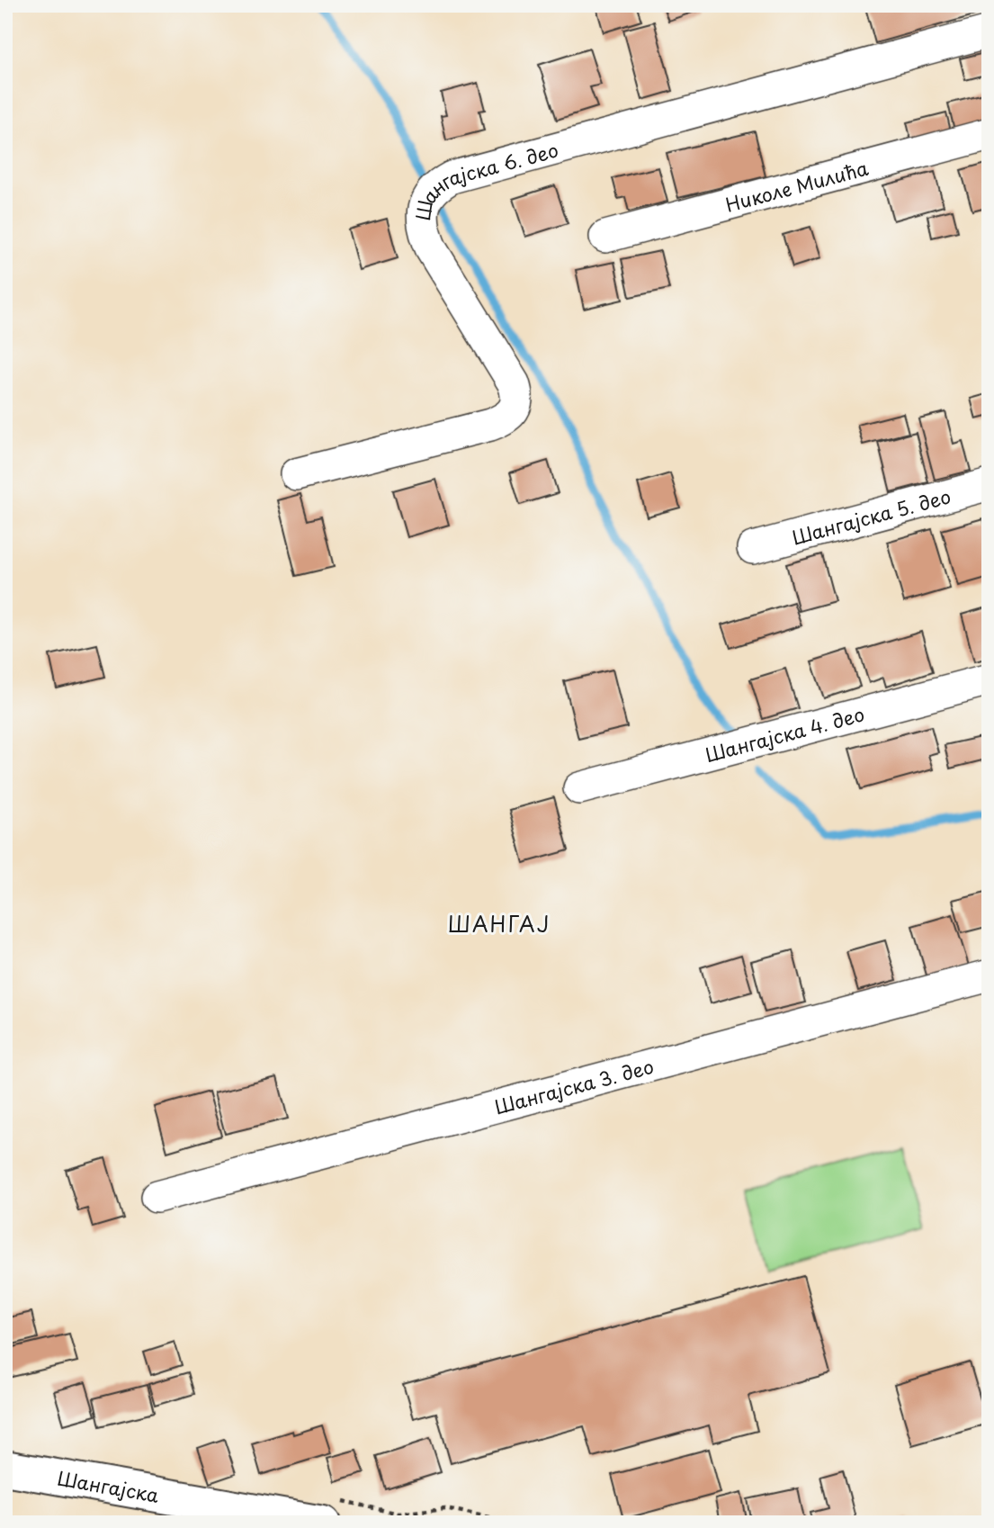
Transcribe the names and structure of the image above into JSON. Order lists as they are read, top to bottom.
{
  "streets": {
    "main road": ["Шангајска"],
    "street": [
      "Николе Милића",
      "Шангајска 6. део",
      "Шангајска 5. део",
      "Шангајска 4. део",
      "Шангајска 3. део"
    ]
  },
  "districts": ["ШАНГАЈ"]
}
